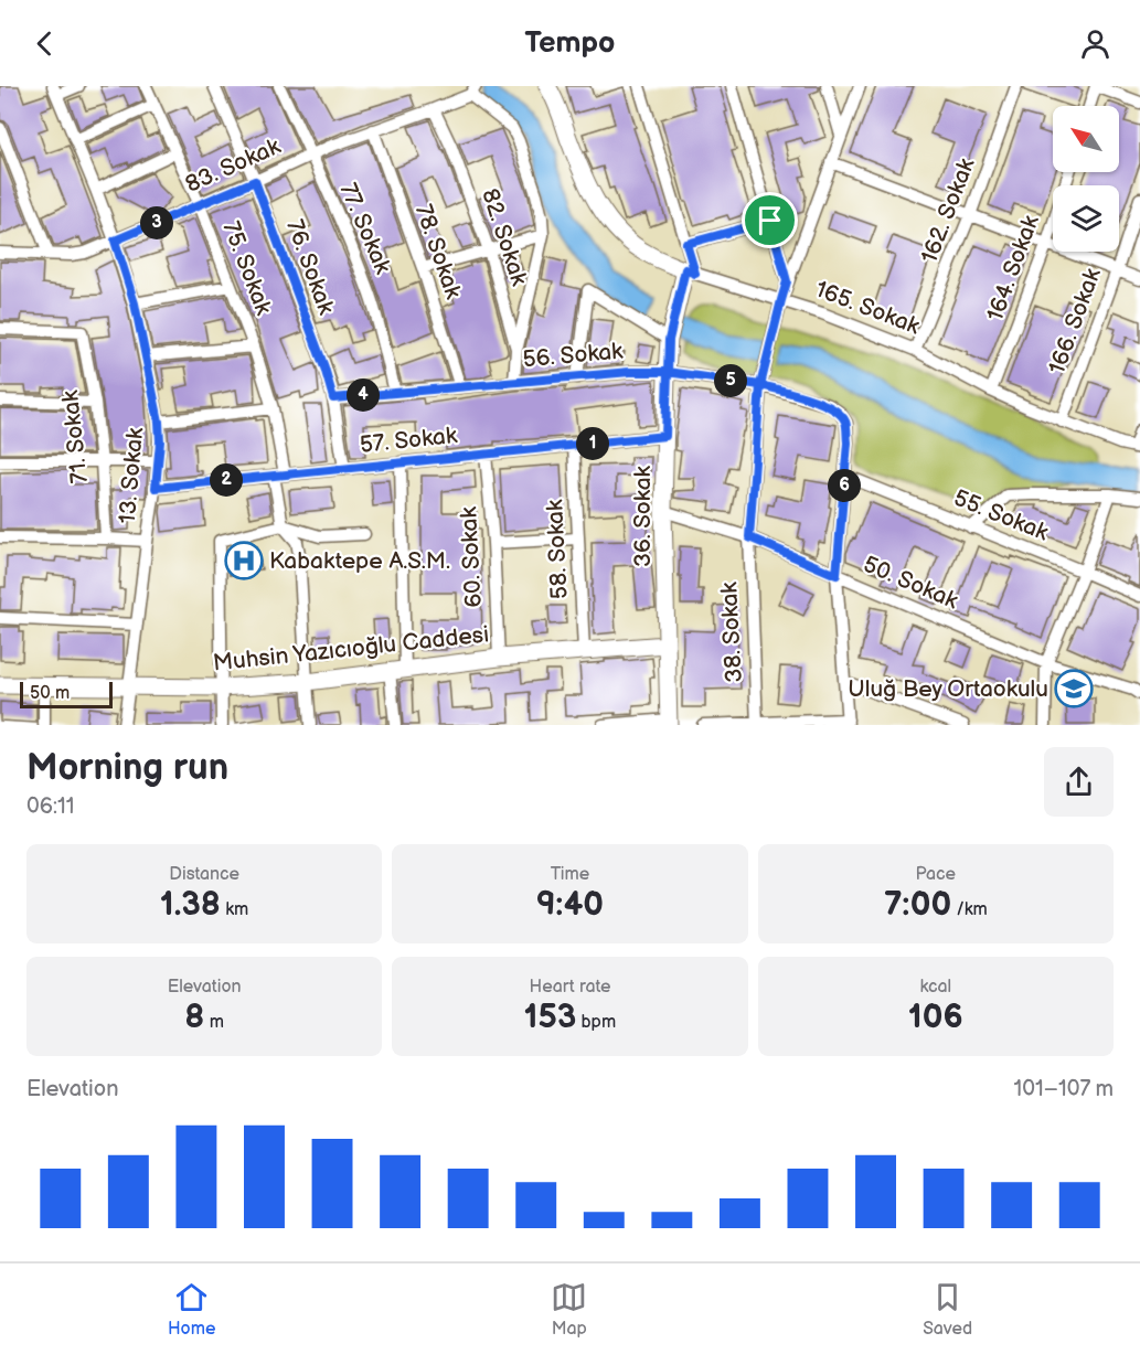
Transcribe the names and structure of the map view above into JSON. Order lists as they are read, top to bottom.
{
  "streets": {
    "main road": ["165. Sokak", "36. Sokak", "Muhsin Yazıcıoğlu Caddesi"],
    "street": [
      "83. Sokak",
      "162. Sokak",
      "77. Sokak",
      "82. Sokak",
      "78. Sokak",
      "76. Sokak",
      "75. Sokak",
      "164. Sokak",
      "166. Sokak",
      "56. Sokak",
      "71. Sokak",
      "57. Sokak",
      "13. Sokak",
      "55. Sokak",
      "58. Sokak",
      "60. Sokak",
      "50. Sokak",
      "38. Sokak"
    ]
  },
  "crossings": [
    ["83. Sokak", "77. Sokak"],
    ["83. Sokak", "82. Sokak"],
    ["83. Sokak", "78. Sokak"],
    ["83. Sokak", "76. Sokak"],
    ["83. Sokak", "75. Sokak"],
    ["83. Sokak", "13. Sokak"],
    ["162. Sokak", "165. Sokak"],
    ["77. Sokak", "56. Sokak"],
    ["82. Sokak", "56. Sokak"],
    ["78. Sokak", "56. Sokak"],
    ["76. Sokak", "56. Sokak"],
    ["76. Sokak", "57. Sokak"],
    ["75. Sokak", "57. Sokak"],
    ["164. Sokak", "165. Sokak"],
    ["165. Sokak", "166. Sokak"],
    ["165. Sokak", "36. Sokak"],
    ["165. Sokak", "38. Sokak"],
    ["56. Sokak", "55. Sokak"],
    ["56. Sokak", "36. Sokak"],
    ["56. Sokak", "38. Sokak"],
    ["57. Sokak", "13. Sokak"],
    ["57. Sokak", "36. Sokak"],
    ["57. Sokak", "58. Sokak"],
    ["57. Sokak", "60. Sokak"],
    ["13. Sokak", "Muhsin Yazıcıoğlu Caddesi"],
    ["36. Sokak", "50. Sokak"],
    ["36. Sokak", "Muhsin Yazıcıoğlu Caddesi"],
    ["58. Sokak", "Muhsin Yazıcıoğlu Caddesi"],
    ["60. Sokak", "Muhsin Yazıcıoğlu Caddesi"],
    ["50. Sokak", "38. Sokak"]
  ],
  "places": {
    "hospital": ["Kabaktepe A.S.M."],
    "school or university": ["Uluğ Bey Ortaokulu"]
  },
  "scale_bar": "50 m",
  "north": "top left",
  "page": {
    "header": "Tempo",
    "pins": [
      "3",
      "5",
      "4",
      "1",
      "2",
      "6"
    ],
    "scale": "50 m",
    "heading": ["Morning run", "06:11"],
    "stats": [
      ["Distance", "1.38 km"],
      ["Time", "9:40"],
      ["Pace", "7:00 /km"],
      ["Elevation", "8 m"],
      ["Heart rate", "153 bpm"],
      ["kcal", "106"]
    ],
    "chart": ["Elevation", "101–107 m"],
    "tabs": ["Home", "Map", "Saved"]
  }
}
